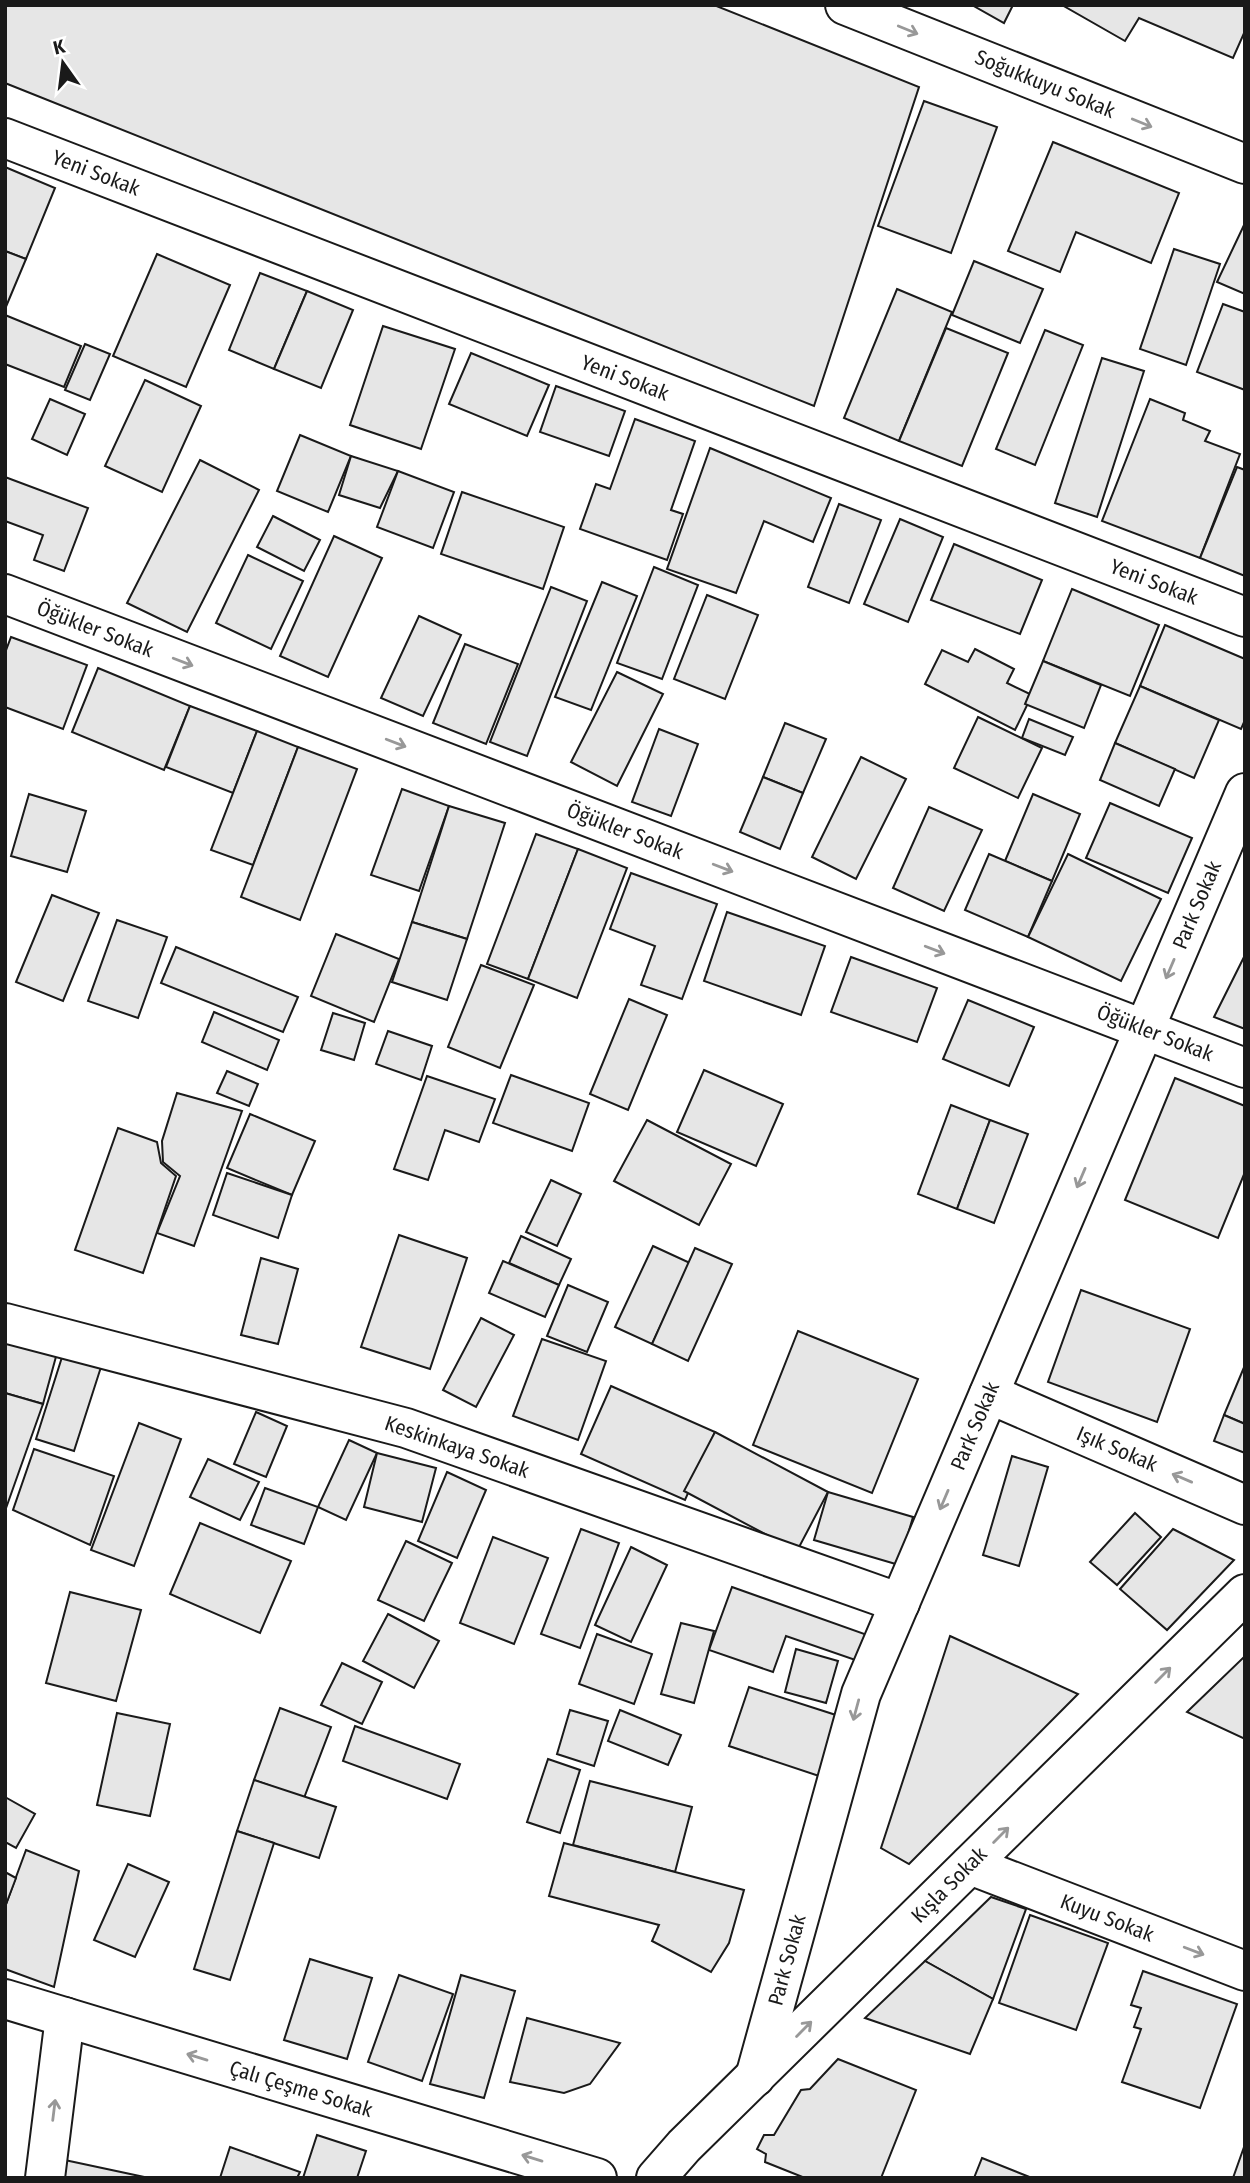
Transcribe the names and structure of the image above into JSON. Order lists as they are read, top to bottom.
{
  "streets": {
    "street": [
      "Soğukkuyu Sokak",
      "Yeni Sokak",
      "Öğükler Sokak",
      "Park Sokak",
      "Keskinkaya Sokak",
      "Işık Sokak",
      "Kışla Sokak",
      "Kuyu Sokak",
      "Çalı Çeşme Sokak"
    ]
  },
  "crossings": [
    ["Öğükler Sokak", "Park Sokak"],
    ["Park Sokak", "Keskinkaya Sokak"],
    ["Park Sokak", "Işık Sokak"],
    ["Park Sokak", "Kışla Sokak"],
    ["Kışla Sokak", "Kuyu Sokak"]
  ],
  "one_way": [
    "Soğukkuyu Sokak",
    "Öğükler Sokak",
    "Park Sokak",
    "Işık Sokak",
    "Kışla Sokak",
    "Kuyu Sokak",
    "Çalı Çeşme Sokak"
  ],
  "north": "top"
}
